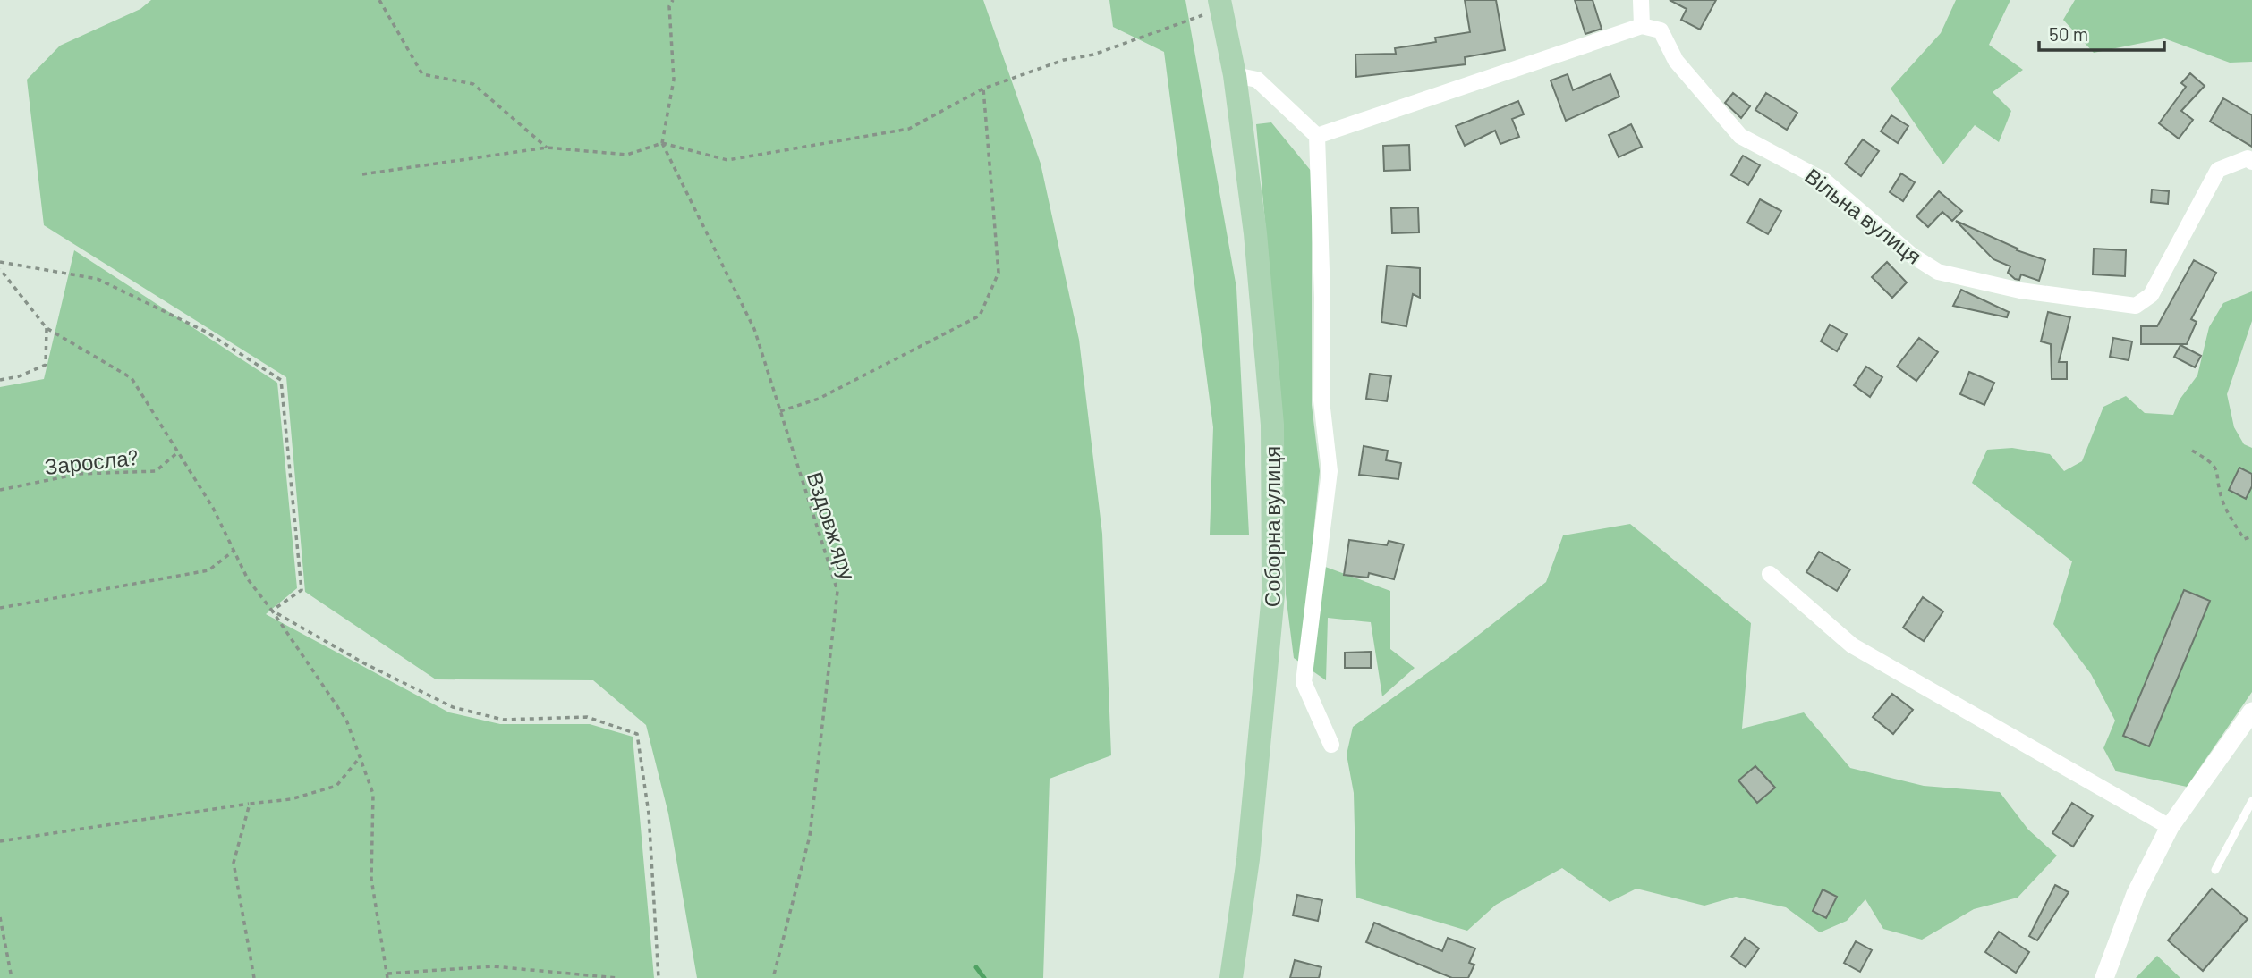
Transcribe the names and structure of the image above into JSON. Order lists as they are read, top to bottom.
{
  "streets": {
    "main road": ["Соборна вулиця"],
    "street": ["Вільна вулиця"],
    "path": ["Заросла?", "Вздовж яру"]
  },
  "scale_bar": "50 m"
}
